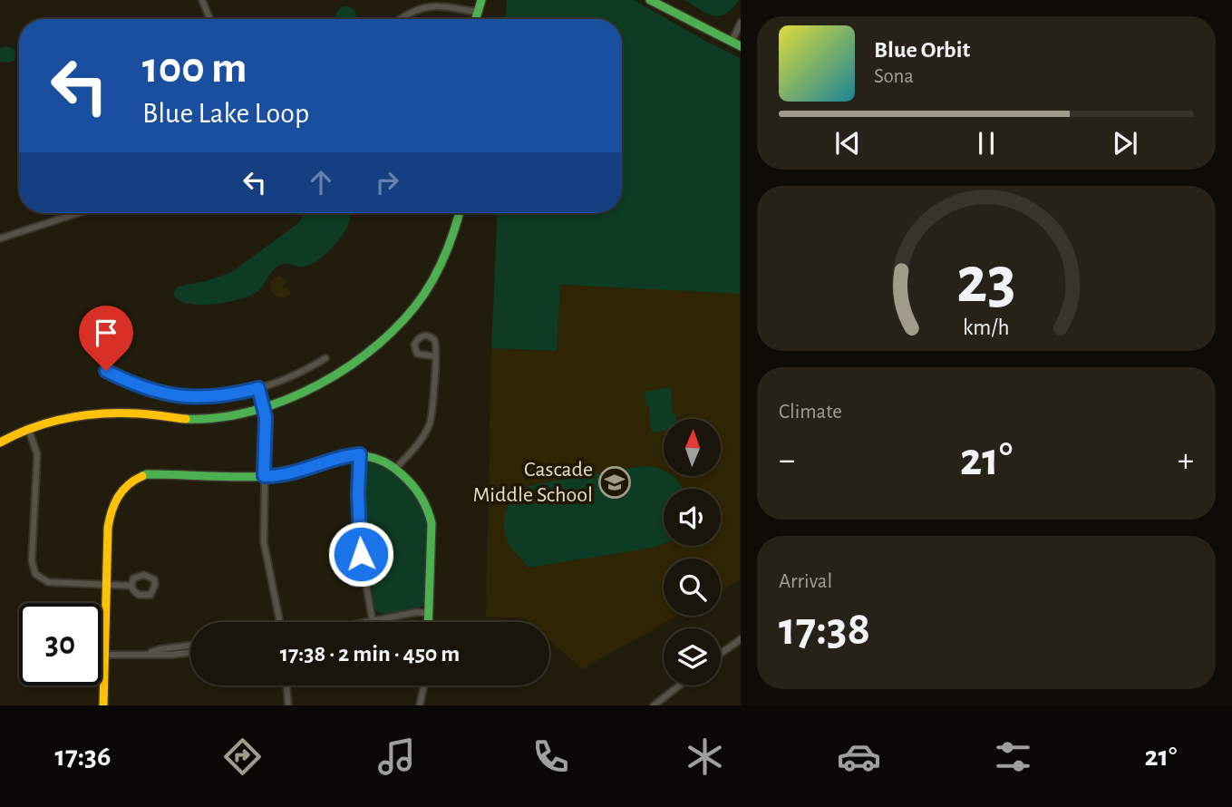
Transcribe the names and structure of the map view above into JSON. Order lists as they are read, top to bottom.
{
  "places": {
    "school or university": ["Cascade Middle School"]
  },
  "north": "top",
  "page": {
    "turn": ["100 m", "Blue Lake Loop"],
    "song": ["Blue Orbit", "Sona"],
    "tile": [
      "Climate",
      ["Arrival", "17:38"]
    ],
    "heat": ["−", "21°", "+"],
    "limit": "30",
    "trip": "17:38 · 2 min · 450 m",
    "tabs": ["17:36", "21°"],
    "gauge": ["23", "km/h"]
  }
}
